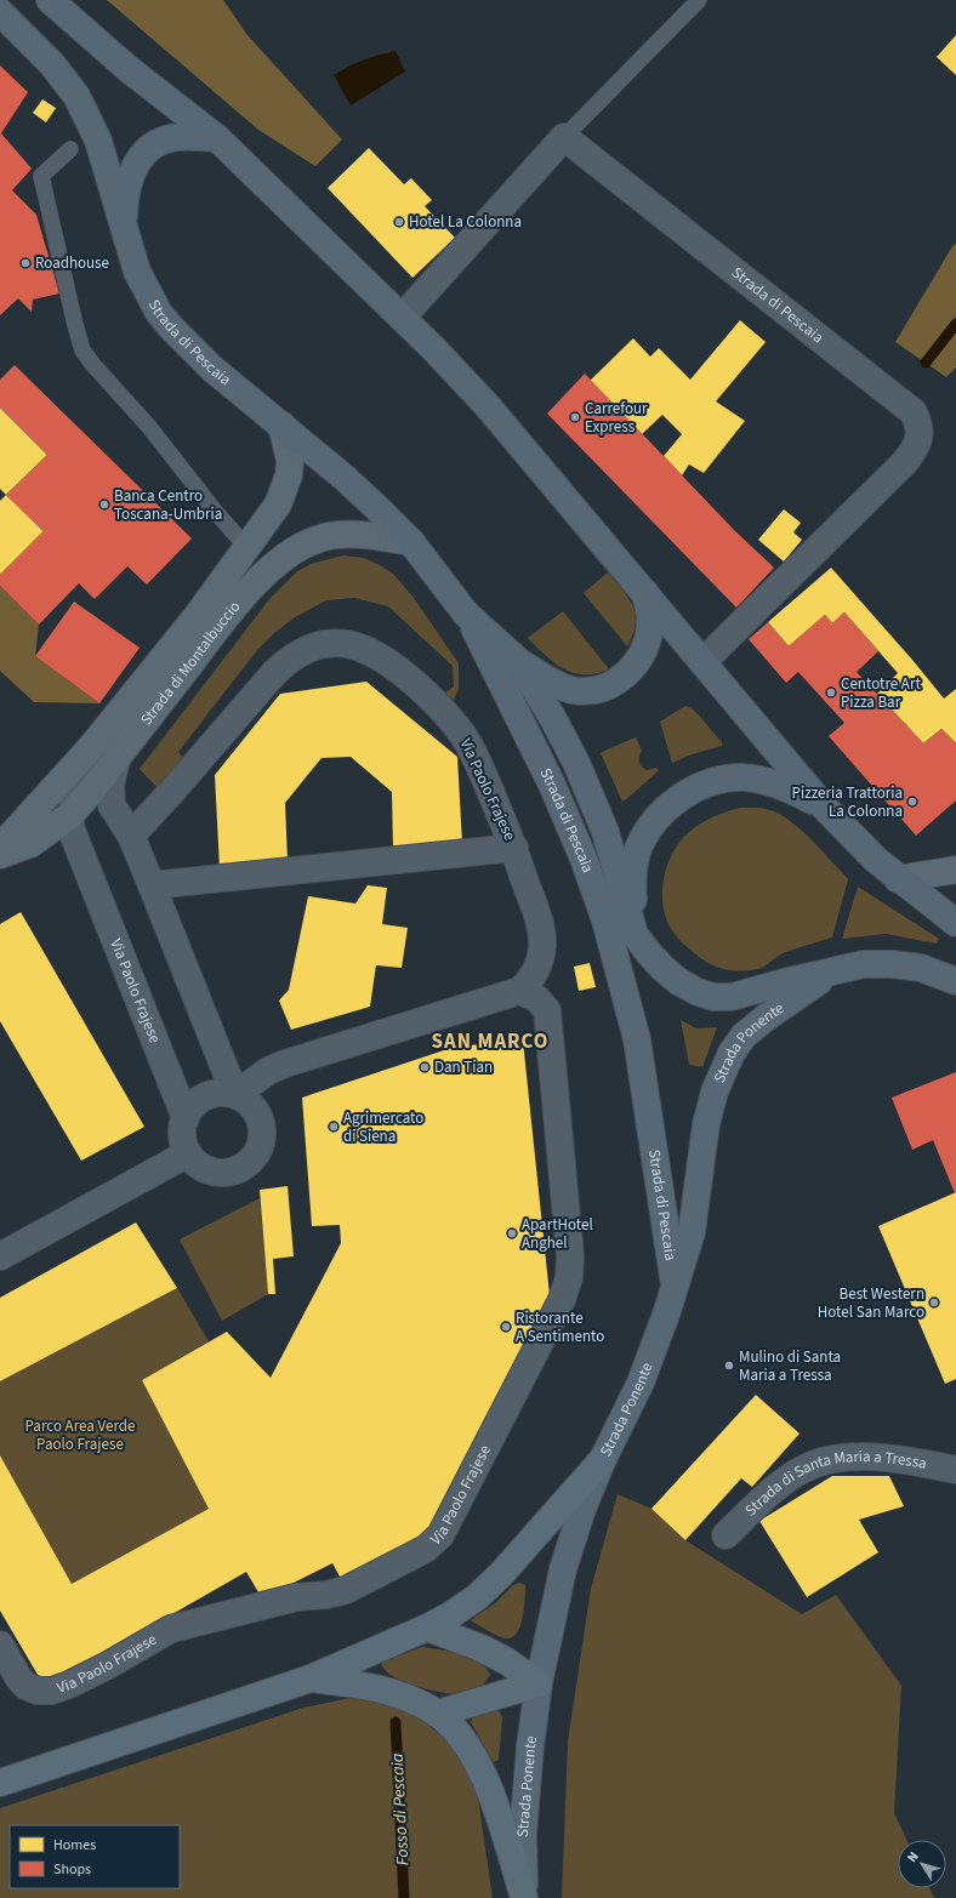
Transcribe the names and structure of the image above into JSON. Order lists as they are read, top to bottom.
{
  "streets": {
    "main road": ["Strada di Pescaia", "Strada Ponente"],
    "street": ["Strada di Montalbuccio", "Via Paolo Frajese", "Strada di Santa Maria a Tressa"]
  },
  "crossings": [
    ["Strada di Pescaia", "Strada di Montalbuccio"],
    ["Strada di Pescaia", "Strada Ponente"],
    ["Strada di Montalbuccio", "Via Paolo Frajese"]
  ],
  "districts": ["SAN MARCO"],
  "water": ["Fosso di Pescaia"],
  "parks": ["Parco Area Verde Paolo Frajese"],
  "places": [
    "Hotel La Colonna",
    "Roadhouse",
    "Carrefour Express",
    "Banca Centro Toscana-Umbria",
    "Centotre Art Pizza Bar",
    "Pizzeria Trattoria La Colonna",
    "Dan Tian",
    "Agrimercato di Siena",
    "ApartHotel Anghel",
    "Best Western Hotel San Marco",
    "Ristorante A Sentimento",
    "Mulino di Santa Maria a Tressa"
  ],
  "legend": ["Homes", "Shops"],
  "north": "top left"
}
